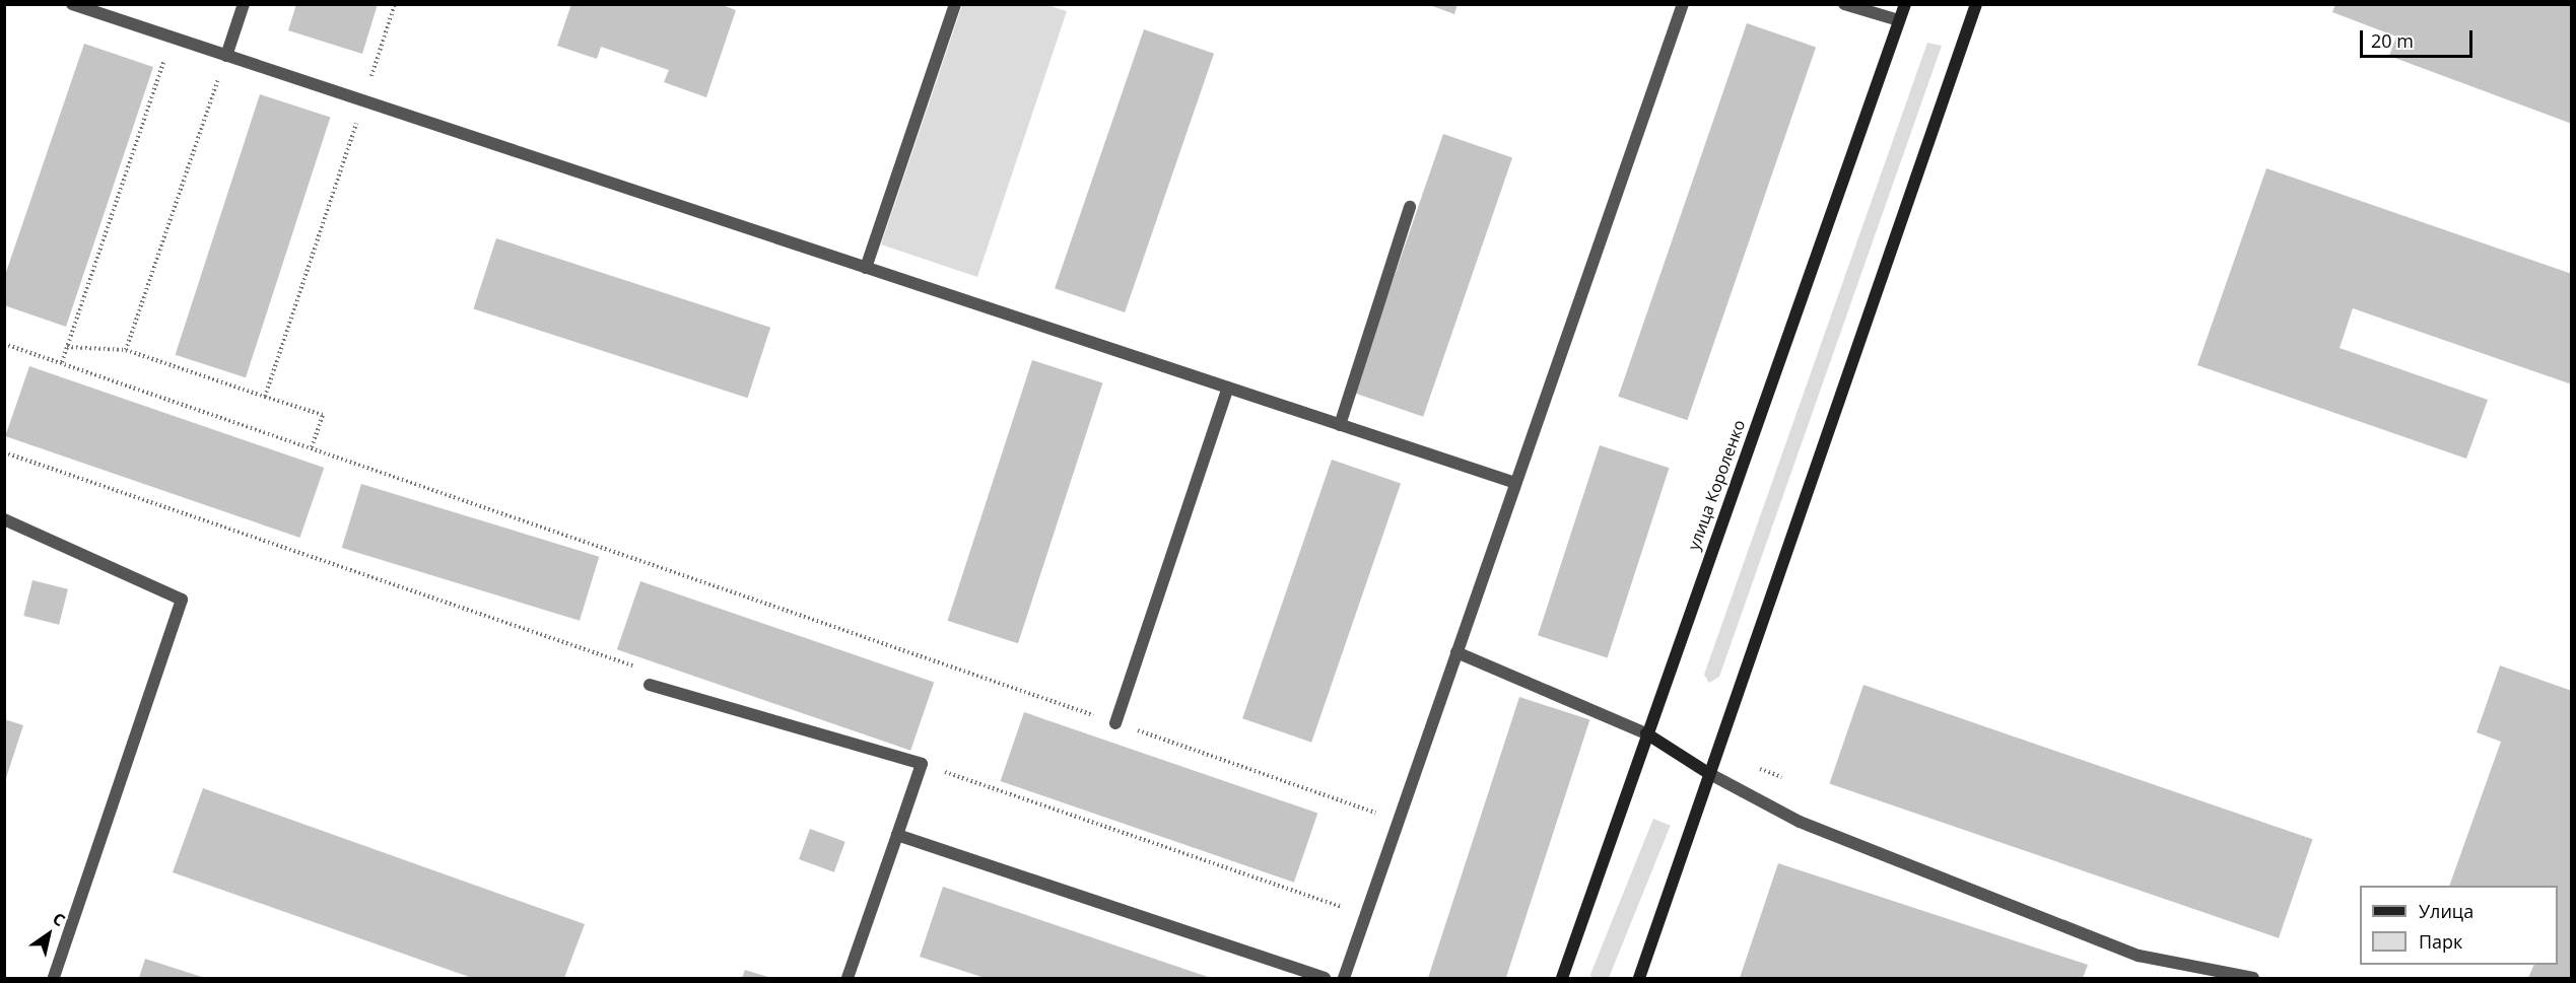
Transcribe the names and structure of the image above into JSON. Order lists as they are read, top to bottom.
{
  "streets": {
    "street": ["улица Короленко"]
  },
  "legend": ["Улица", "Парк"],
  "scale_bar": "20 m",
  "north": "top right"
}
